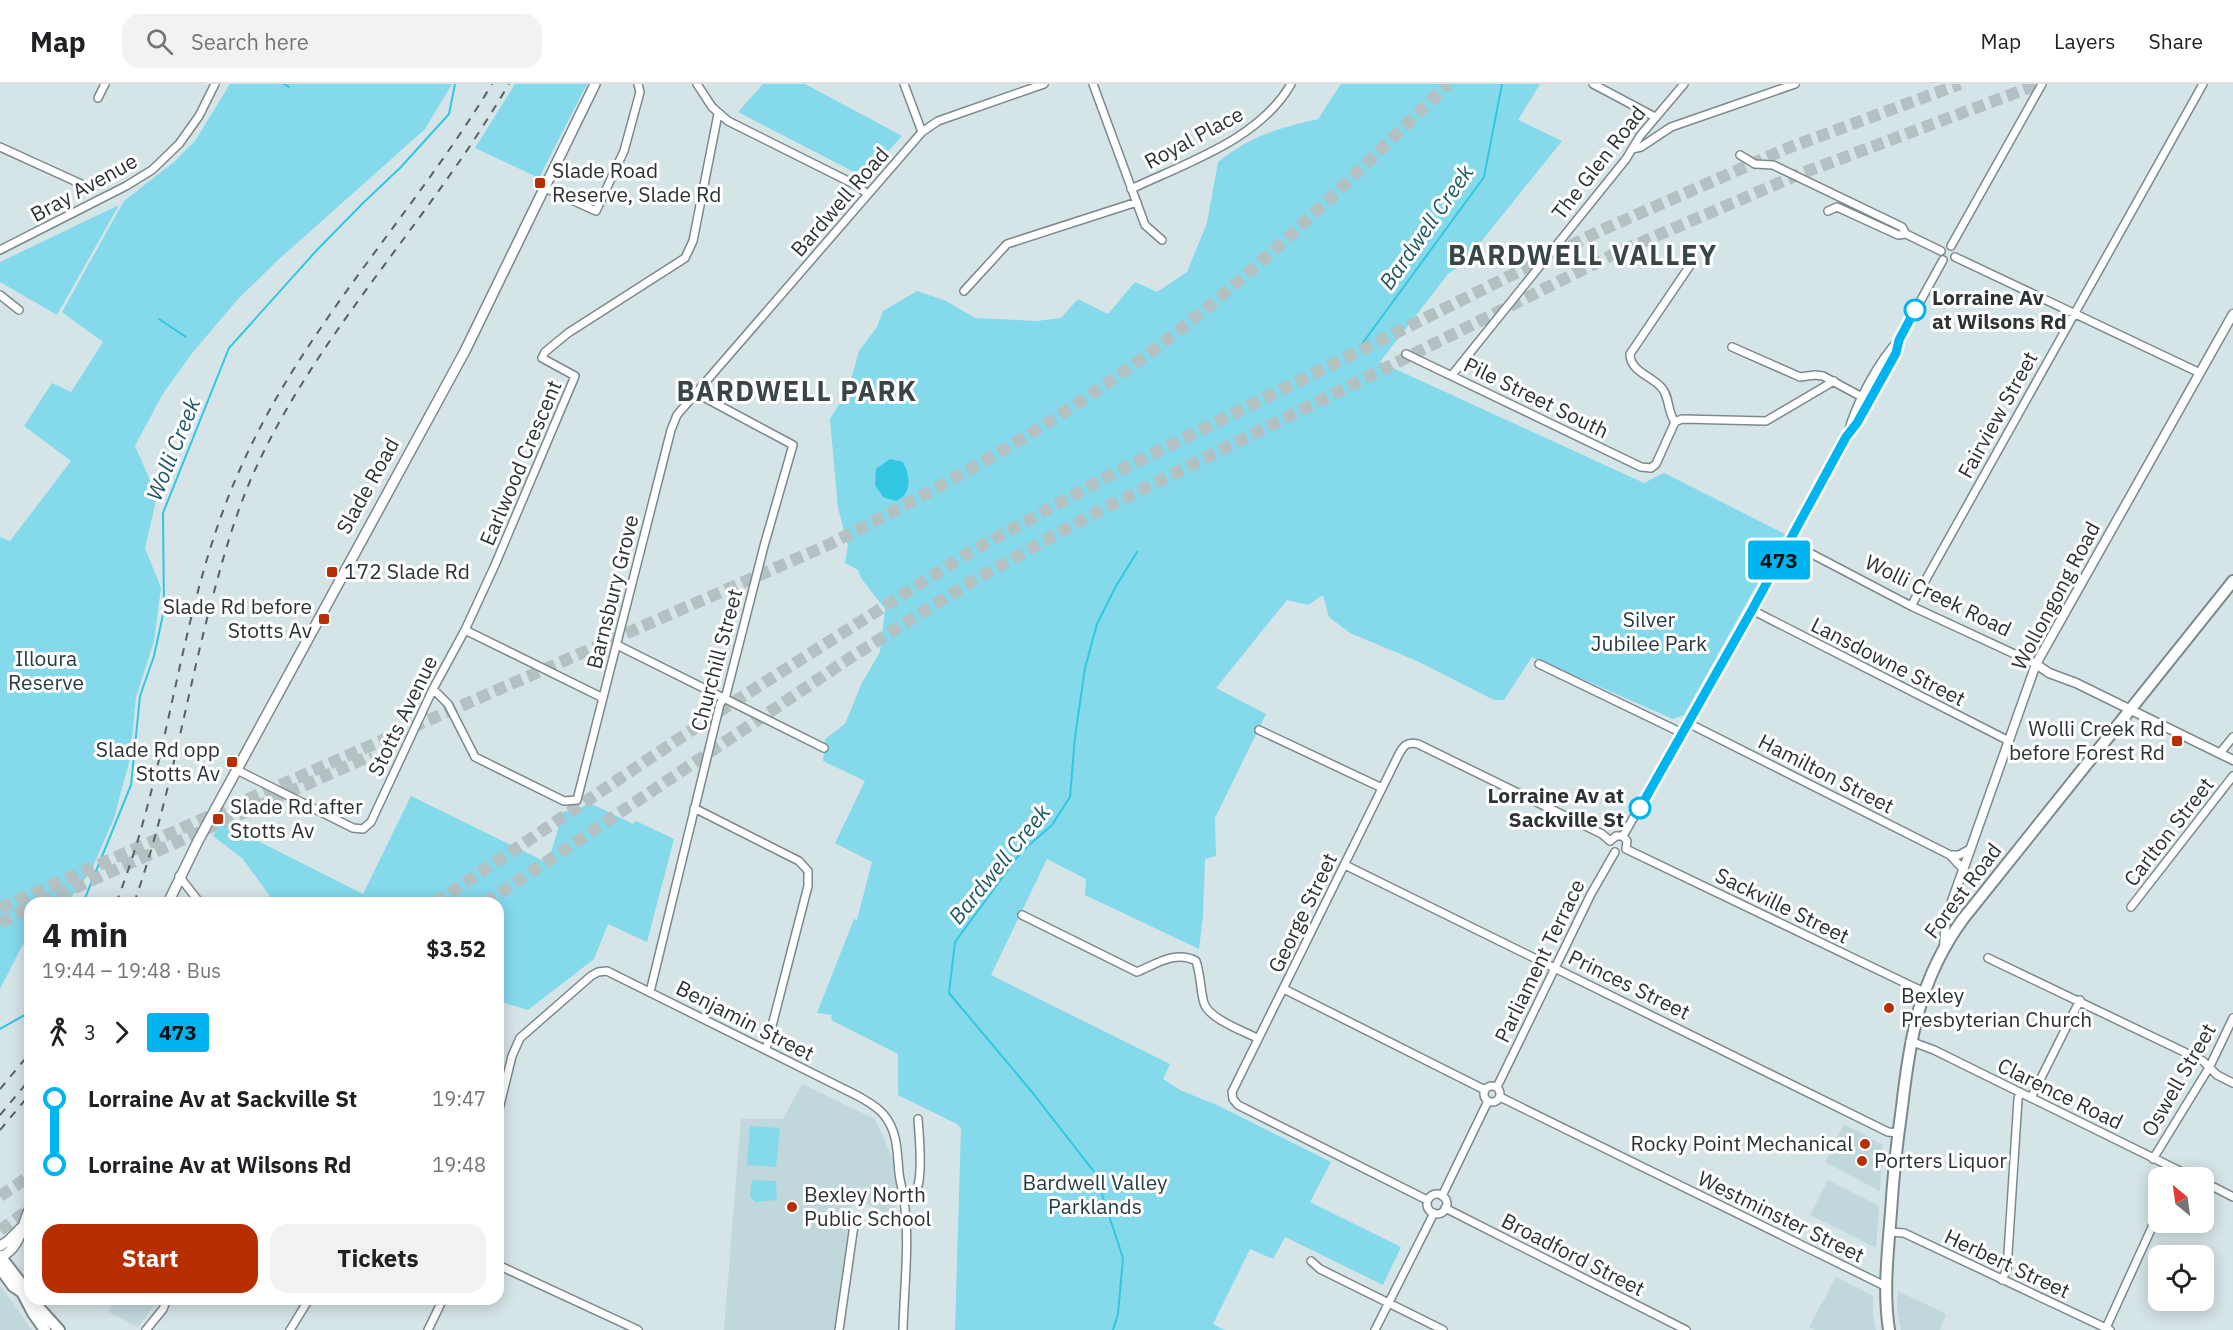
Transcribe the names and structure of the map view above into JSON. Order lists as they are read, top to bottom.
{
  "streets": {
    "main road": ["Slade Road", "Forest Road"],
    "street": [
      "Royal Place",
      "The Glen Road",
      "Bray Avenue",
      "Bardwell Road",
      "Pile Street South",
      "Fairview Street",
      "Earlwood Crescent",
      "Barnsbury Grove",
      "Wolli Creek Road",
      "Wollongong Road",
      "Churchill Street",
      "Lansdowne Street",
      "Stotts Avenue",
      "Hamilton Street",
      "Carlton Street",
      "Sackville Street",
      "George Street",
      "Parliament Terrace",
      "Princes Street",
      "Benjamin Street",
      "Oswell Street",
      "Clarence Road",
      "Westminster Street",
      "Broadford Street",
      "Herbert Street"
    ]
  },
  "crossings": [
    ["The Glen Road", "Pile Street South"],
    ["Bardwell Road", "Barnsbury Grove"],
    ["Bardwell Road", "Churchill Street"],
    ["Fairview Street", "Wolli Creek Road"],
    ["Earlwood Crescent", "Stotts Avenue"],
    ["Slade Road", "Stotts Avenue"],
    ["Barnsbury Grove", "Churchill Street"],
    ["Barnsbury Grove", "Stotts Avenue"],
    ["Wolli Creek Road", "Wollongong Road"],
    ["Wolli Creek Road", "Forest Road"],
    ["Wollongong Road", "Lansdowne Street"],
    ["Wollongong Road", "Hamilton Street"],
    ["Wollongong Road", "Forest Road"],
    ["Churchill Street", "Benjamin Street"],
    ["Forest Road", "Sackville Street"],
    ["Forest Road", "Princes Street"],
    ["Forest Road", "Clarence Road"],
    ["Forest Road", "Westminster Street"],
    ["Forest Road", "Herbert Street"],
    ["Sackville Street", "George Street"],
    ["Sackville Street", "Parliament Terrace"],
    ["George Street", "Parliament Terrace"],
    ["George Street", "Princes Street"],
    ["George Street", "Broadford Street"],
    ["Parliament Terrace", "Princes Street"],
    ["Parliament Terrace", "Westminster Street"],
    ["Oswell Street", "Clarence Road"]
  ],
  "districts": ["BARDWELL VALLEY", "BARDWELL PARK"],
  "water": ["Bardwell Creek", "Wolli Creek"],
  "parks": ["Silver Jubilee Park", "Illoura Reserve", "Bardwell Valley Parklands"],
  "places": {
    "transit": [
      "Slade Road Reserve, Slade Rd",
      "172 Slade Rd",
      "Slade Rd before Stotts Av",
      "Wolli Creek Rd before Forest Rd",
      "Slade Rd opp Stotts Av",
      "Slade Rd after Stotts Av"
    ],
    "other": [
      "Lorraine Av at Wilsons Rd",
      "Lorraine Av at Sackville St",
      "Bexley Presbyterian Church",
      "Rocky Point Mechanical",
      "Porters Liquor",
      "Bexley North Public School"
    ]
  },
  "lines": ["bus line 473"],
  "north": "top left",
  "page": {
    "header": "Map",
    "search": "Search here",
    "nav": ["Map", "Layers", "Share"],
    "on_map": "473",
    "heading": ["4 min", "19:44 – 19:48 · Bus", "$3.52"],
    "legs": ["3", "473"],
    "list": [
      {
        "name": "Lorraine Av at Sackville St",
        "value": "19:47"
      },
      {
        "name": "Lorraine Av at Wilsons Rd",
        "value": "19:48"
      }
    ],
    "buttons": ["Start", "Tickets"]
  }
}
